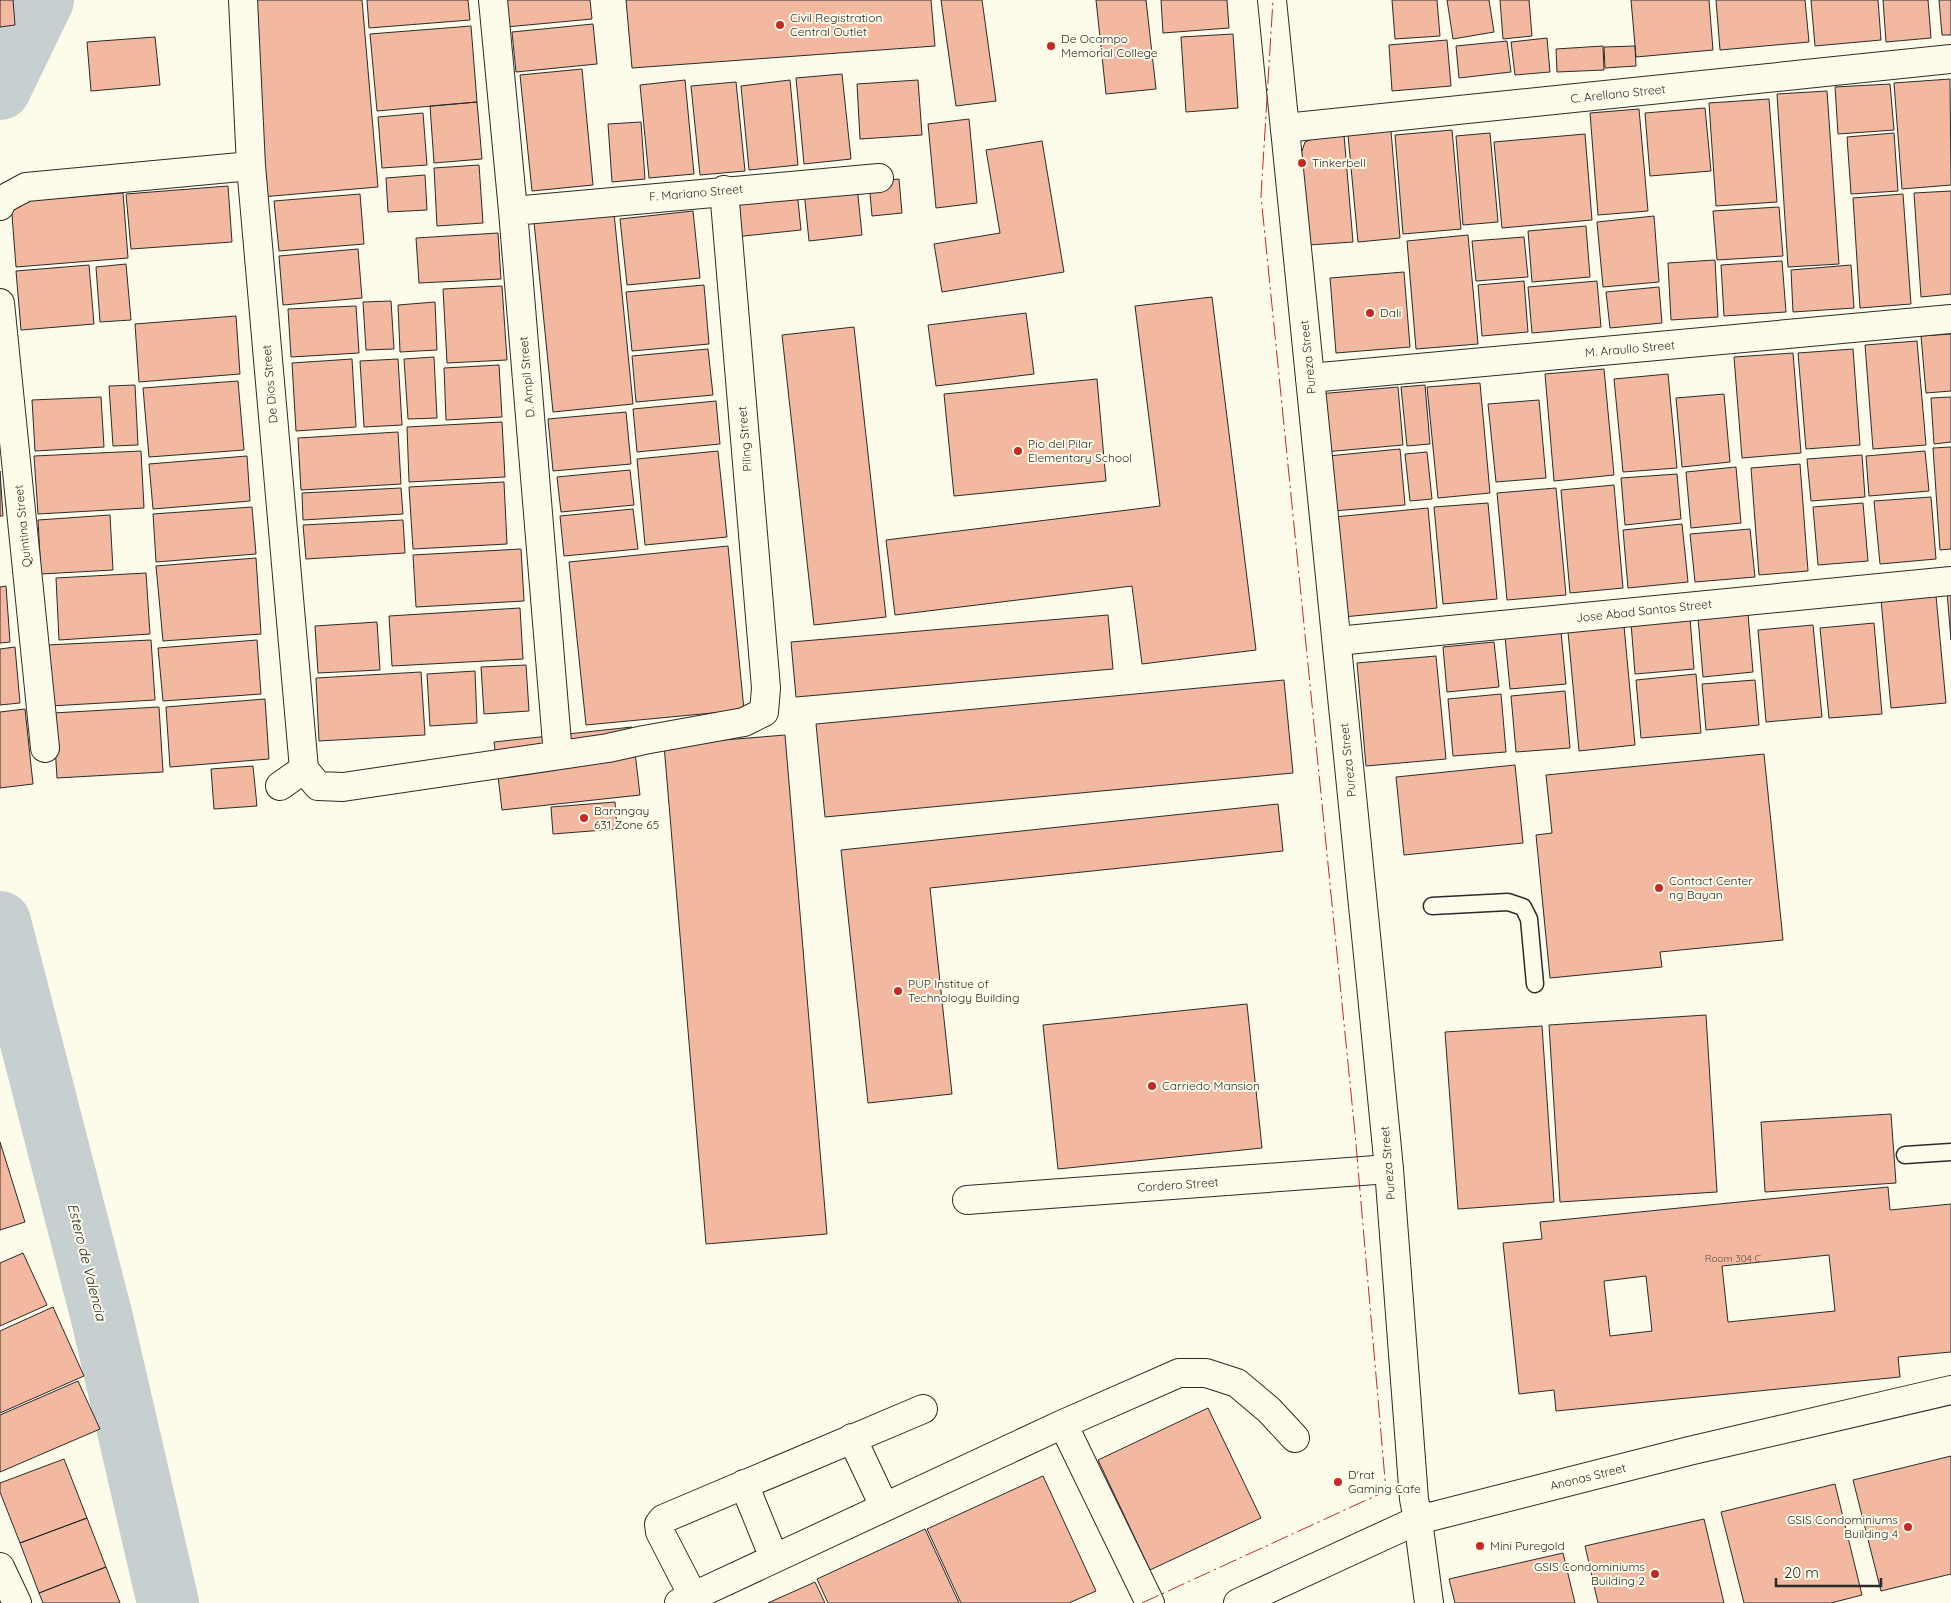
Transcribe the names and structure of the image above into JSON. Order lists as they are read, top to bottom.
{
  "streets": {
    "street": [
      "C. Arellano Street",
      "F. Mariano Street",
      "M. Araullo Street",
      "Pureza Street",
      "D. Ampil Street",
      "De Dios Street",
      "Piling Street",
      "Quintina Street",
      "Jose Abad Santos Street",
      "Cordero Street",
      "Anonas Street"
    ]
  },
  "crossings": [
    ["C. Arellano Street", "Pureza Street"],
    ["F. Mariano Street", "D. Ampil Street"],
    ["F. Mariano Street", "Piling Street"],
    ["M. Araullo Street", "Pureza Street"],
    ["Pureza Street", "Jose Abad Santos Street"],
    ["Pureza Street", "Cordero Street"],
    ["Pureza Street", "Anonas Street"],
    ["D. Ampil Street", "Piling Street"]
  ],
  "water": ["Estero de Valencia"],
  "places": [
    "Civil Registration Central Outlet",
    "De Ocampo Memorial College",
    "Tinkerbell",
    "Dali",
    "Pio del Pilar Elementary School",
    "Barangay 631 Zone 65",
    "Contact Center ng Bayan",
    "PUP Institue of Technology Building",
    "Carriedo Mansion",
    "D'rat Gaming Cafe",
    "GSIS Condominiums Building 4",
    "Mini Puregold",
    "GSIS Condominiums Building 2"
  ],
  "house_numbers": ["Room 304 C"],
  "scale_bar": "20 m"
}
